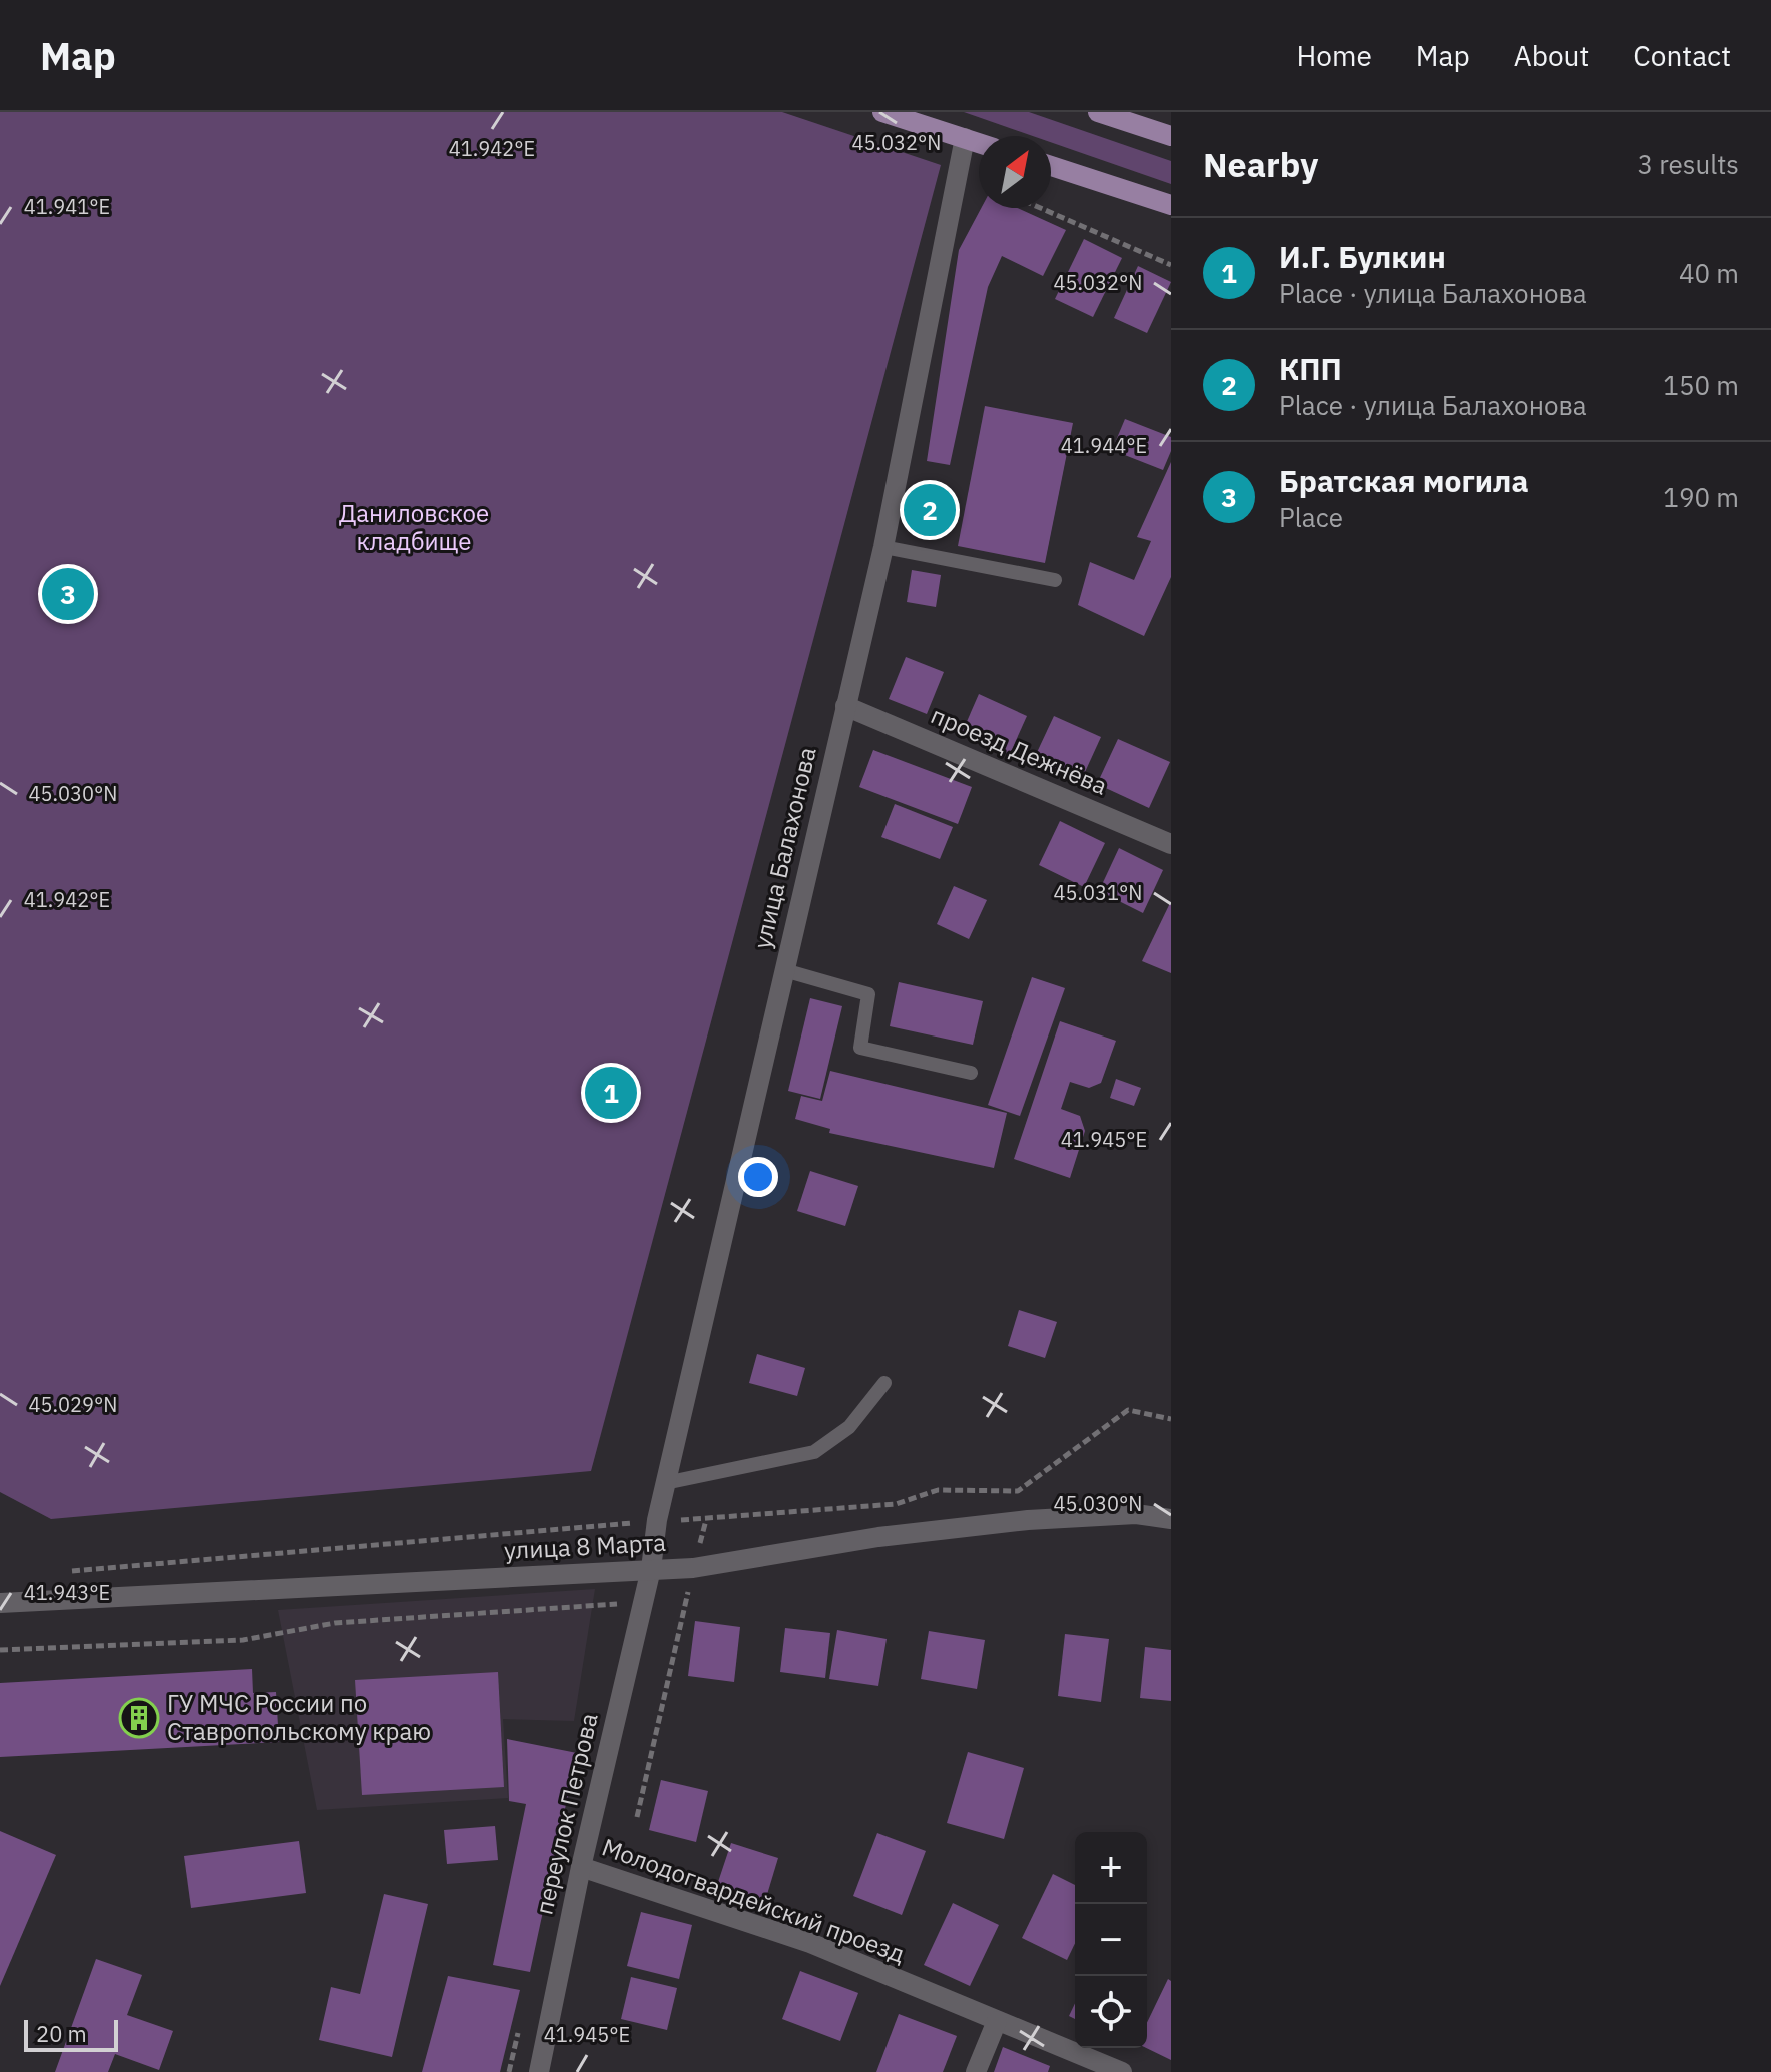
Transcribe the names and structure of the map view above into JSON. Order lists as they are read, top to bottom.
{
  "streets": {
    "street": [
      "проезд Дежнёва",
      "улица Балахонова",
      "улица 8 Марта",
      "переулок Петрова",
      "Молодогвардейский проезд"
    ]
  },
  "crossings": [
    ["проезд Дежнёва", "улица Балахонова"],
    ["улица Балахонова", "улица 8 Марта"],
    ["улица Балахонова", "переулок Петрова"],
    ["улица 8 Марта", "переулок Петрова"],
    ["переулок Петрова", "Молодогвардейский проезд"]
  ],
  "parks": ["Даниловское кладбище"],
  "places": {
    "building": ["ГУ МЧС России по Ставропольскому краю"]
  },
  "scale_bar": "20 m",
  "north": "top right",
  "page": {
    "header": "Map",
    "nav": [
      "Home",
      "Map",
      "About",
      "Contact"
    ],
    "heading": ["Nearby", "3 results"],
    "list": [
      {
        "mark": "1",
        "name": "И.Г. Булкин",
        "note": "Place · улица Балахонова",
        "value": "40 m"
      },
      {
        "mark": "2",
        "name": "КПП",
        "note": "Place · улица Балахонова",
        "value": "150 m"
      },
      {
        "mark": "3",
        "name": "Братская могила",
        "note": "Place",
        "value": "190 m"
      }
    ],
    "pins": ["2", "3", "1"],
    "map_buttons": ["+", "−"],
    "scale": "20 m"
  },
  "coordinates": [
    "45.032°N",
    "41.942°E",
    "41.941°E",
    "41.944°E",
    "45.030°N",
    "45.031°N",
    "41.945°E",
    "45.029°N",
    "41.943°E"
  ]
}
